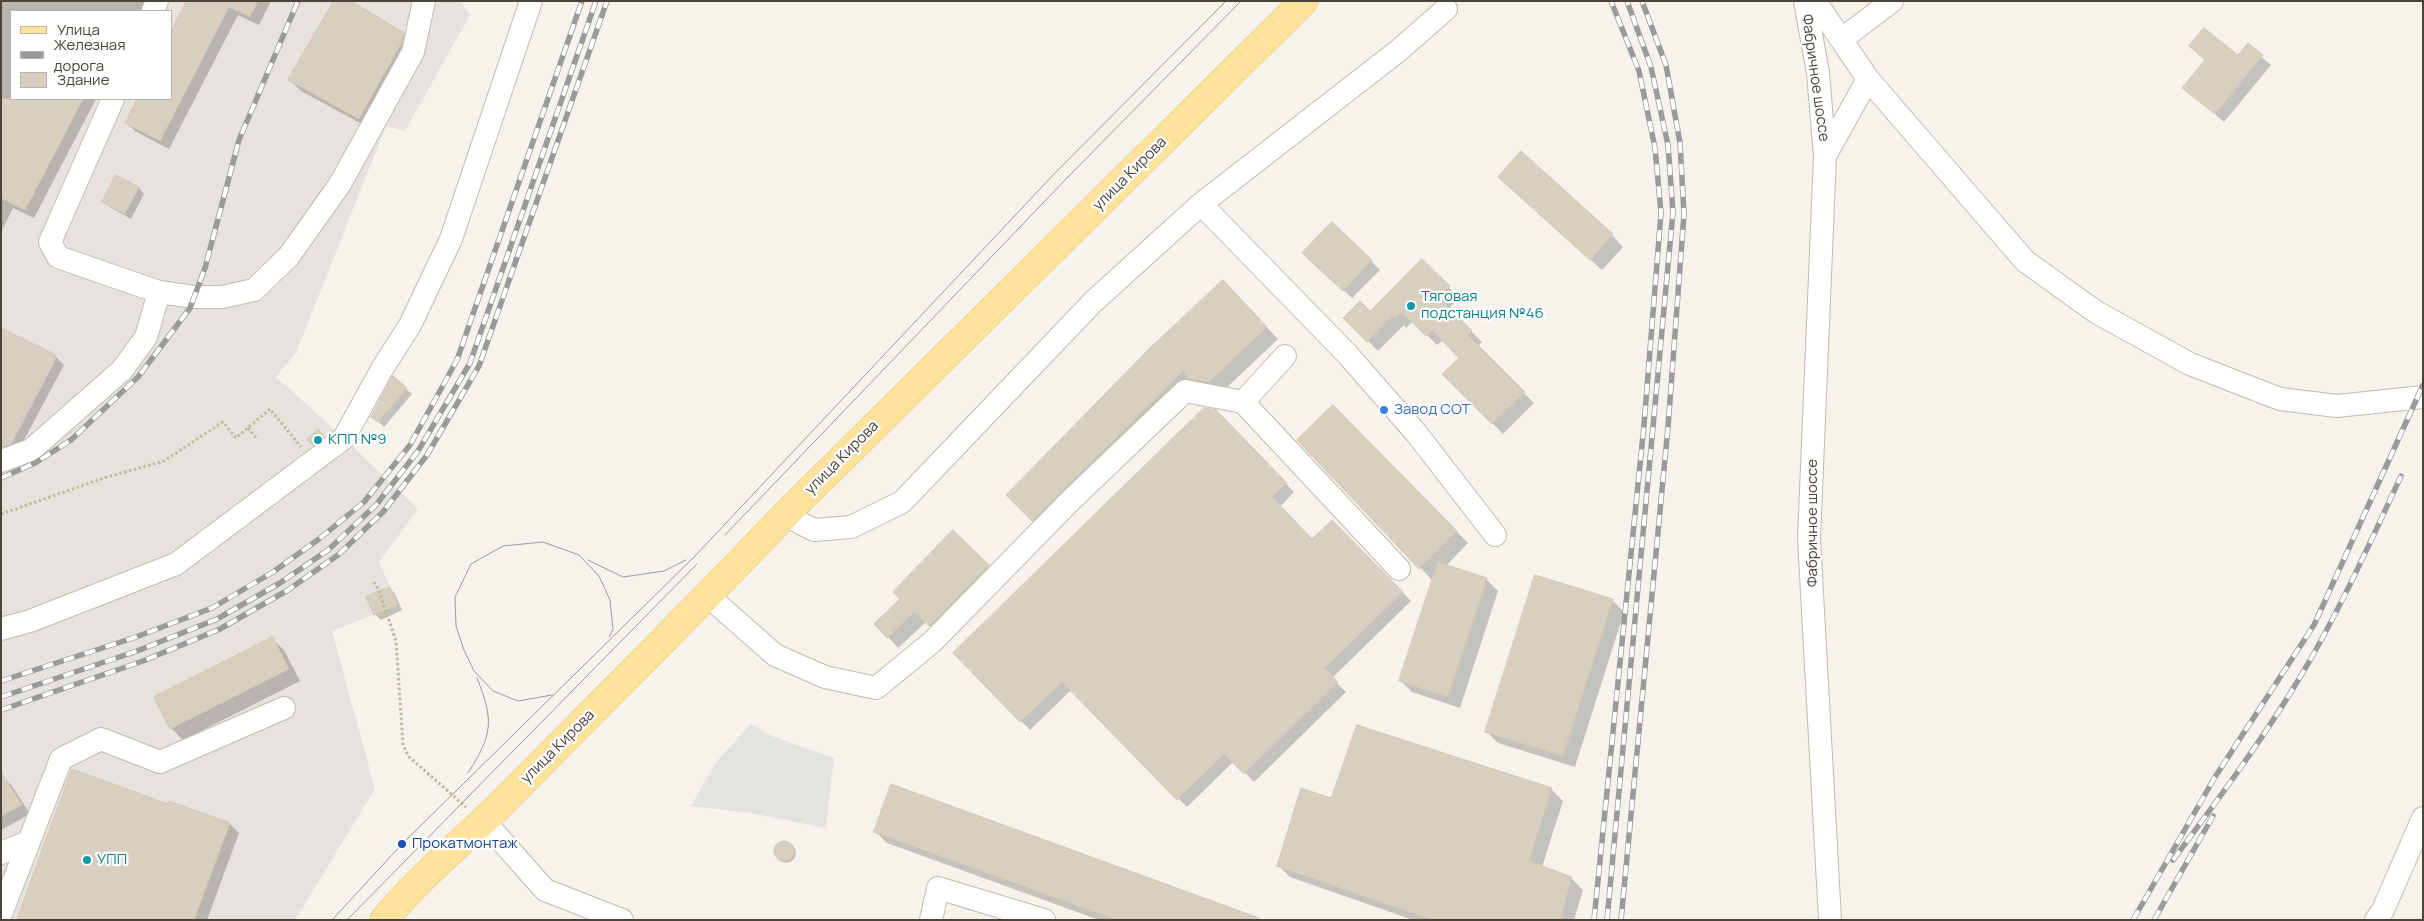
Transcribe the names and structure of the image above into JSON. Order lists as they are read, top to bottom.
{
  "streets": {
    "main road": ["улица Кирова"],
    "street": ["Фабричное шоссе"]
  },
  "places": [
    "Тяговая подстанция №46",
    "Завод СОТ",
    "КПП №9",
    "Прокатмонтаж",
    "УПП"
  ],
  "legend": ["Улица", "Железная дорога", "Здание"]
}
